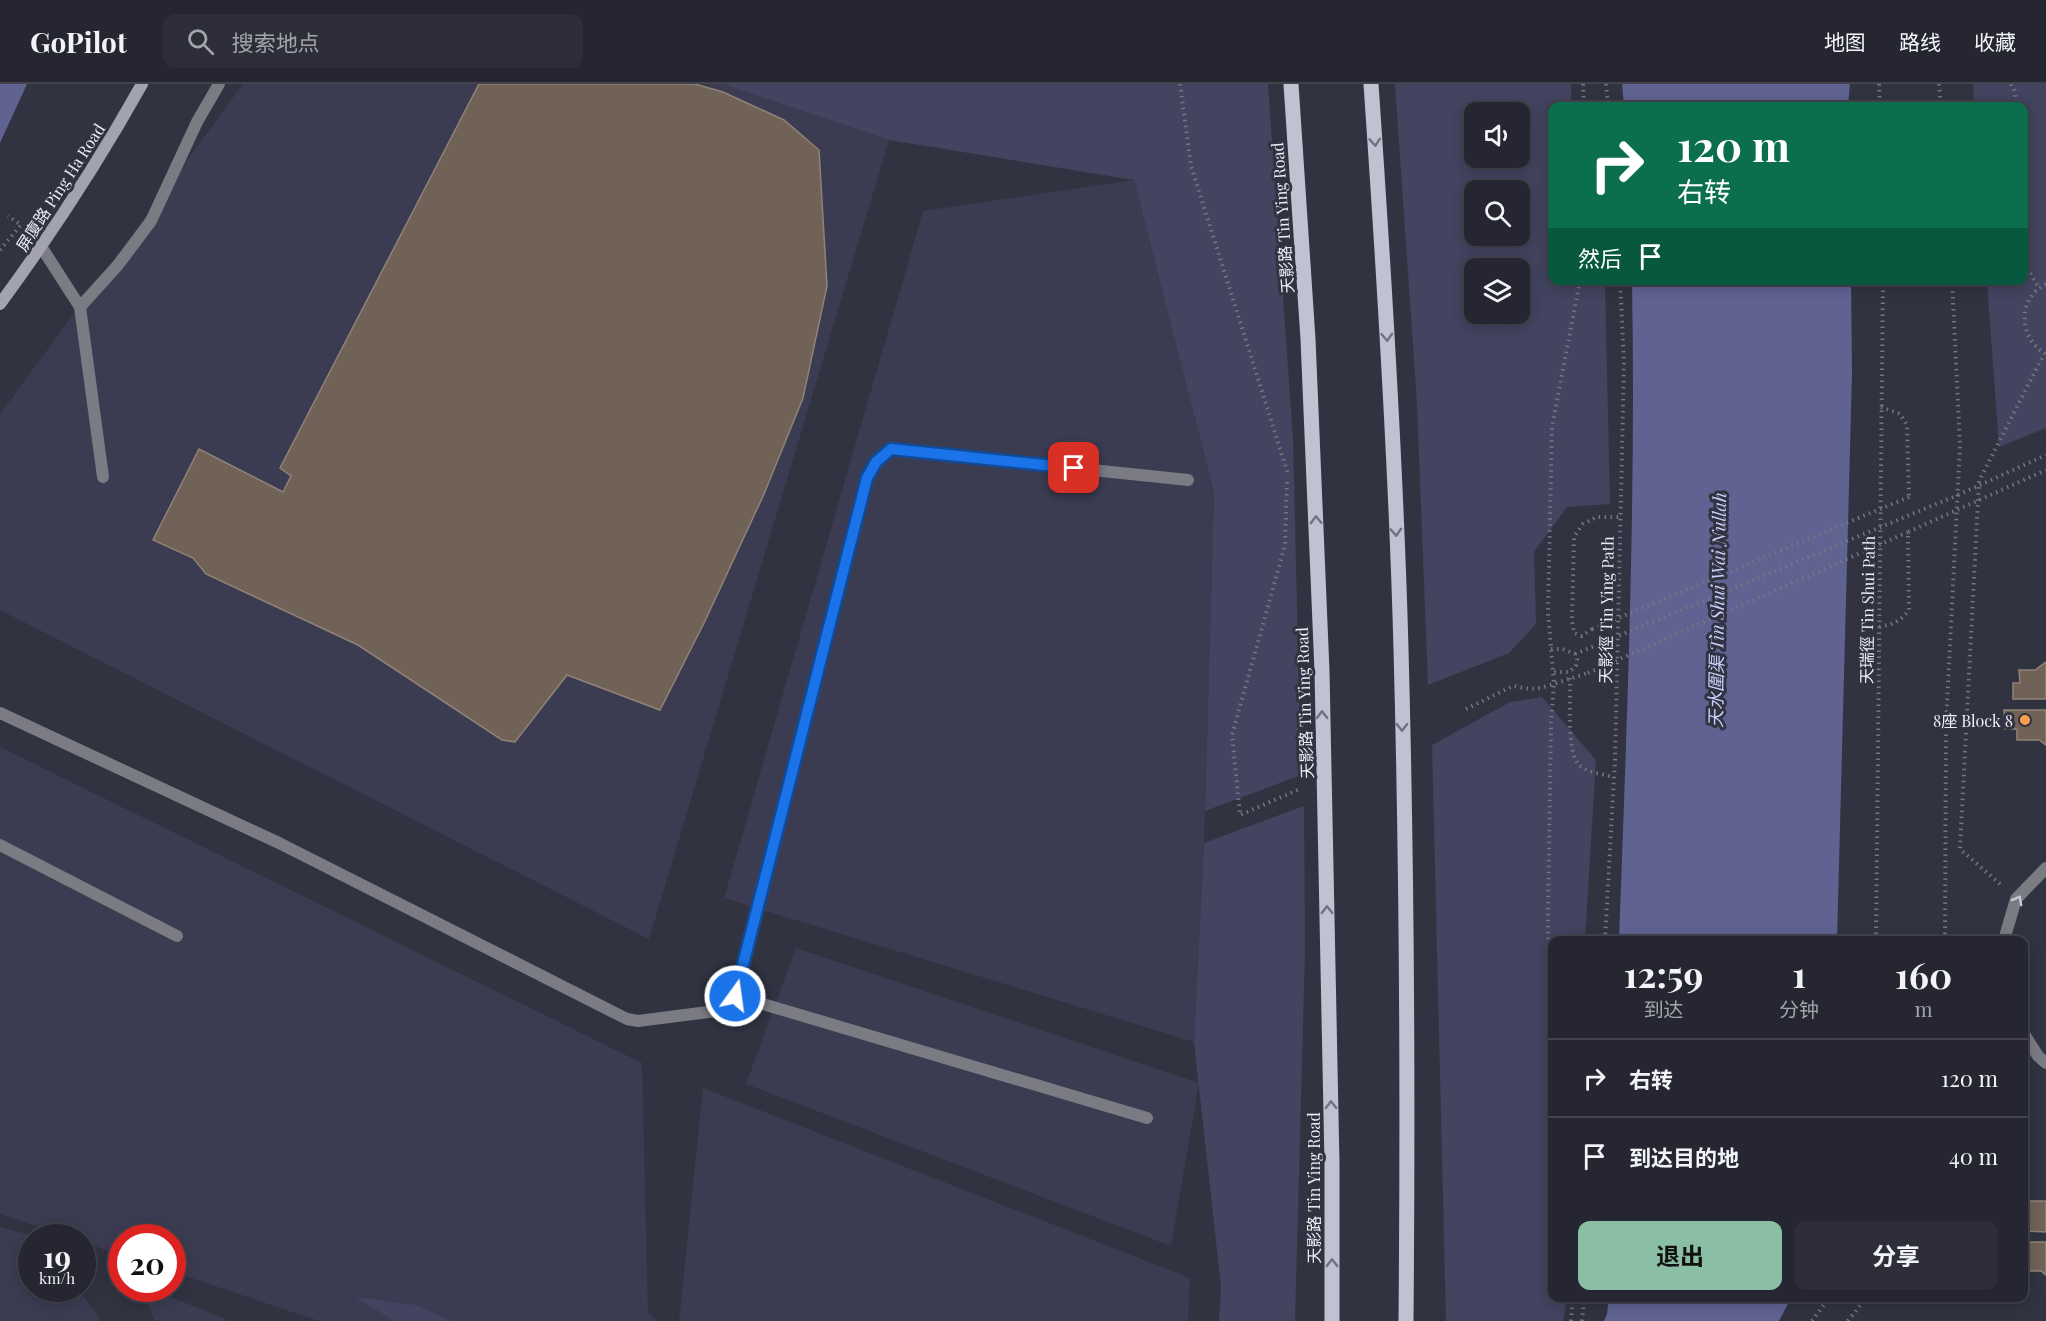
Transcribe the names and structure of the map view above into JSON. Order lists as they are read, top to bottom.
{
  "streets": {
    "main road": ["天影路 Tin Ying Road"],
    "street": ["屏廈路 Ping Ha Road"],
    "path": ["天影徑 Tin Ying Path", "天瑞徑 Tin Shui Path"]
  },
  "water": ["天水圍渠 Tin Shui Wai Nullah"],
  "places": ["8座 Block 8"],
  "page": {
    "header": "GoPilot",
    "search": "搜索地点",
    "nav": ["地图", "路线", "收藏"],
    "turn": ["120 m", "右转"],
    "then": "然后",
    "eta": [
      "12:59",
      "到达",
      "1",
      "分钟",
      "160",
      "m"
    ],
    "list": [
      {
        "name": "右转",
        "value": "120 m"
      },
      {
        "name": "到达目的地",
        "value": "40 m"
      }
    ],
    "buttons": ["退出", "分享"],
    "speed": "19 km/h",
    "limit": "20"
  }
}
